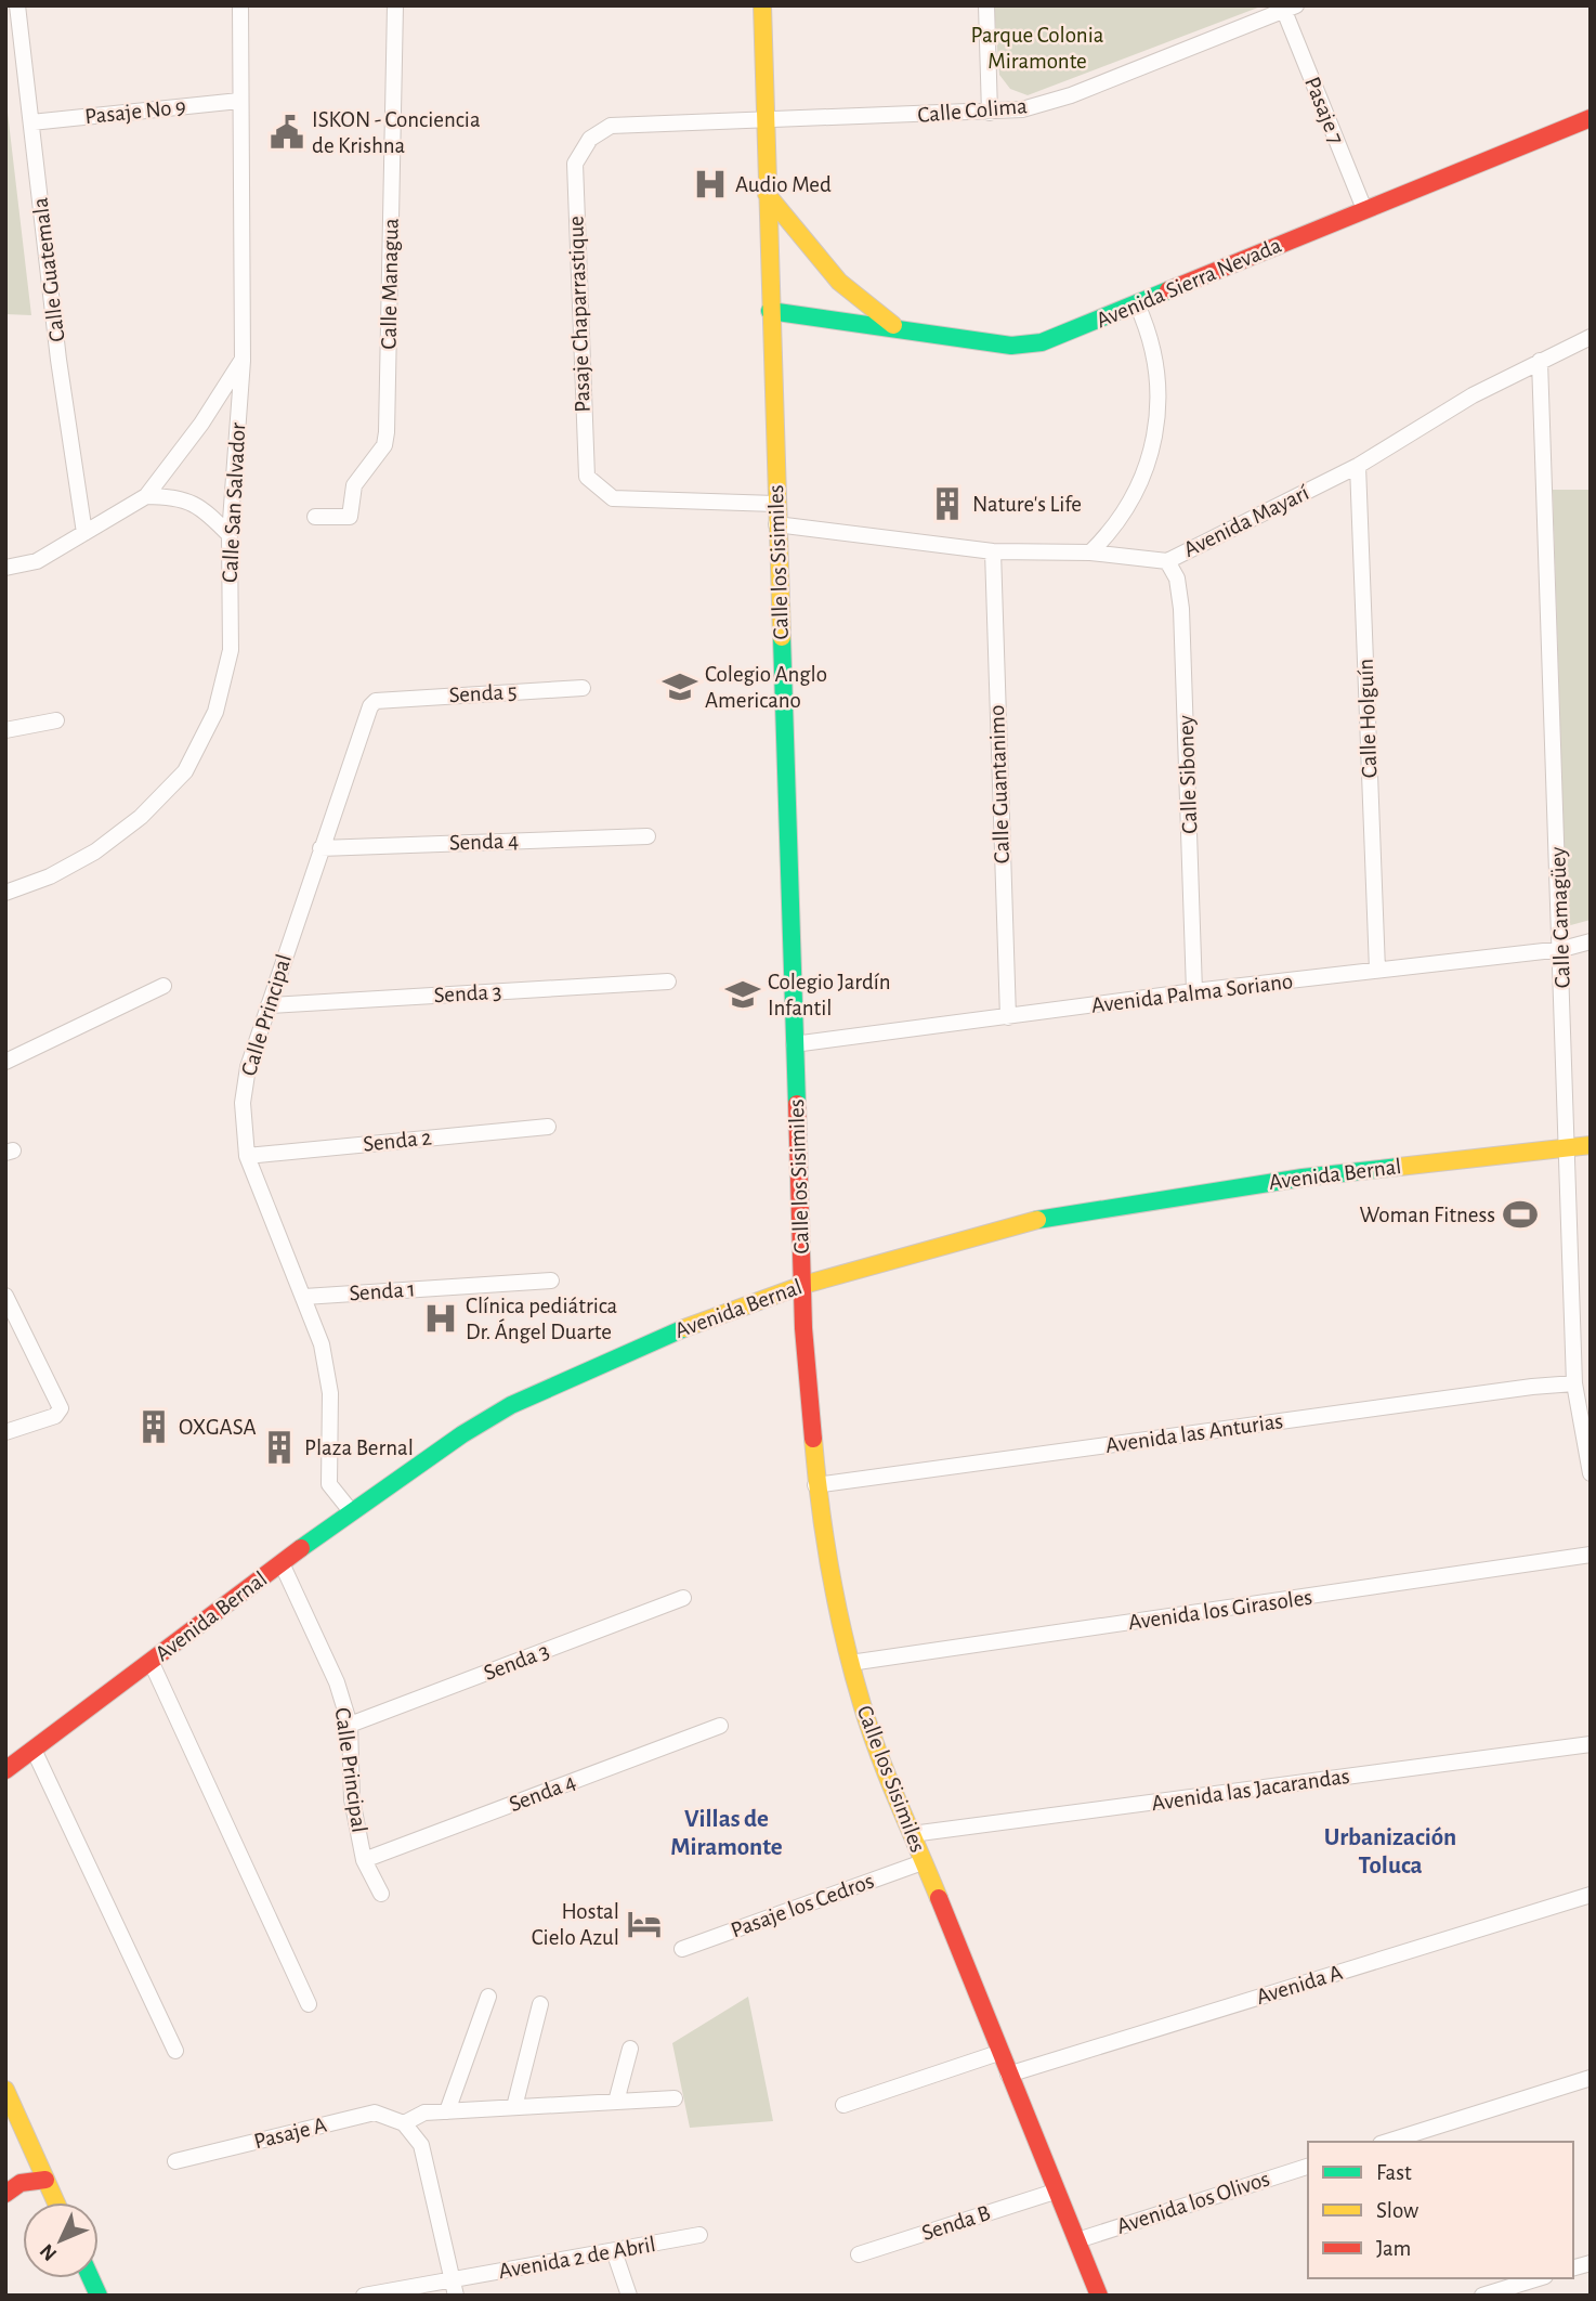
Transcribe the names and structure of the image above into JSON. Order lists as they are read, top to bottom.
{
  "streets": {
    "main road": ["Avenida Sierra Nevada", "Calle los Sisimiles", "Avenida Bernal"],
    "street": [
      "Calle Colima",
      "Pasaje 7",
      "Pasaje No 9",
      "Calle Guatemala",
      "Calle Managua",
      "Pasaje Chaparrastique",
      "Calle San Salvador",
      "Avenida Mayarí",
      "Senda 5",
      "Calle Holguín",
      "Calle Siboney",
      "Calle Guantanimo",
      "Senda 4",
      "Calle Camagüey",
      "Senda 3",
      "Avenida Palma Soriano",
      "Calle Principal",
      "Senda 2",
      "Senda 1",
      "Avenida las Anturias",
      "Avenida los Girasoles",
      "Avenida las Jacarandas",
      "Pasaje los Cedros",
      "Avenida A",
      "Pasaje A",
      "Avenida los Olivos",
      "Senda B",
      "Avenida 2 de Abril"
    ]
  },
  "crossings": [
    ["Calle Colima", "Pasaje 7"],
    ["Calle Colima", "Pasaje Chaparrastique"],
    ["Calle Colima", "Calle los Sisimiles"],
    ["Pasaje 7", "Avenida Sierra Nevada"],
    ["Pasaje No 9", "Calle Guatemala"],
    ["Pasaje No 9", "Calle San Salvador"],
    ["Avenida Sierra Nevada", "Calle los Sisimiles"],
    ["Pasaje Chaparrastique", "Calle los Sisimiles"],
    ["Avenida Mayarí", "Calle los Sisimiles"],
    ["Avenida Mayarí", "Calle Holguín"],
    ["Avenida Mayarí", "Calle Siboney"],
    ["Avenida Mayarí", "Calle Guantanimo"],
    ["Avenida Mayarí", "Calle Camagüey"],
    ["Calle los Sisimiles", "Avenida Palma Soriano"],
    ["Calle los Sisimiles", "Avenida Bernal"],
    ["Calle los Sisimiles", "Avenida las Anturias"],
    ["Calle los Sisimiles", "Avenida los Girasoles"],
    ["Calle los Sisimiles", "Avenida las Jacarandas"],
    ["Calle los Sisimiles", "Pasaje los Cedros"],
    ["Calle los Sisimiles", "Avenida A"],
    ["Calle los Sisimiles", "Avenida los Olivos"],
    ["Calle los Sisimiles", "Senda B"],
    ["Senda 5", "Calle Principal"],
    ["Calle Holguín", "Avenida Palma Soriano"],
    ["Calle Siboney", "Avenida Palma Soriano"],
    ["Calle Guantanimo", "Avenida Palma Soriano"],
    ["Senda 4", "Calle Principal"],
    ["Calle Camagüey", "Avenida Palma Soriano"],
    ["Calle Camagüey", "Avenida Bernal"],
    ["Calle Camagüey", "Avenida las Anturias"],
    ["Senda 3", "Calle Principal"],
    ["Calle Principal", "Senda 2"],
    ["Calle Principal", "Avenida Bernal"],
    ["Calle Principal", "Senda 1"]
  ],
  "districts": ["Villas de Miramonte", "Urbanización Toluca"],
  "parks": ["Parque Colonia Miramonte"],
  "places": {
    "public building": ["ISKON - Conciencia de Krishna"],
    "hospital": ["Audio Med", "Clínica pediátrica Dr. Ángel Duarte"],
    "building": ["Nature's Life", "OXGASA", "Plaza Bernal"],
    "school or university": ["Colegio Anglo Americano", "Colegio Jardín Infantil"],
    "sports": ["Woman Fitness"],
    "hotel": ["Hostal Cielo Azul"]
  },
  "legend": ["Fast", "Slow", "Jam"],
  "north": "bottom left"
}
